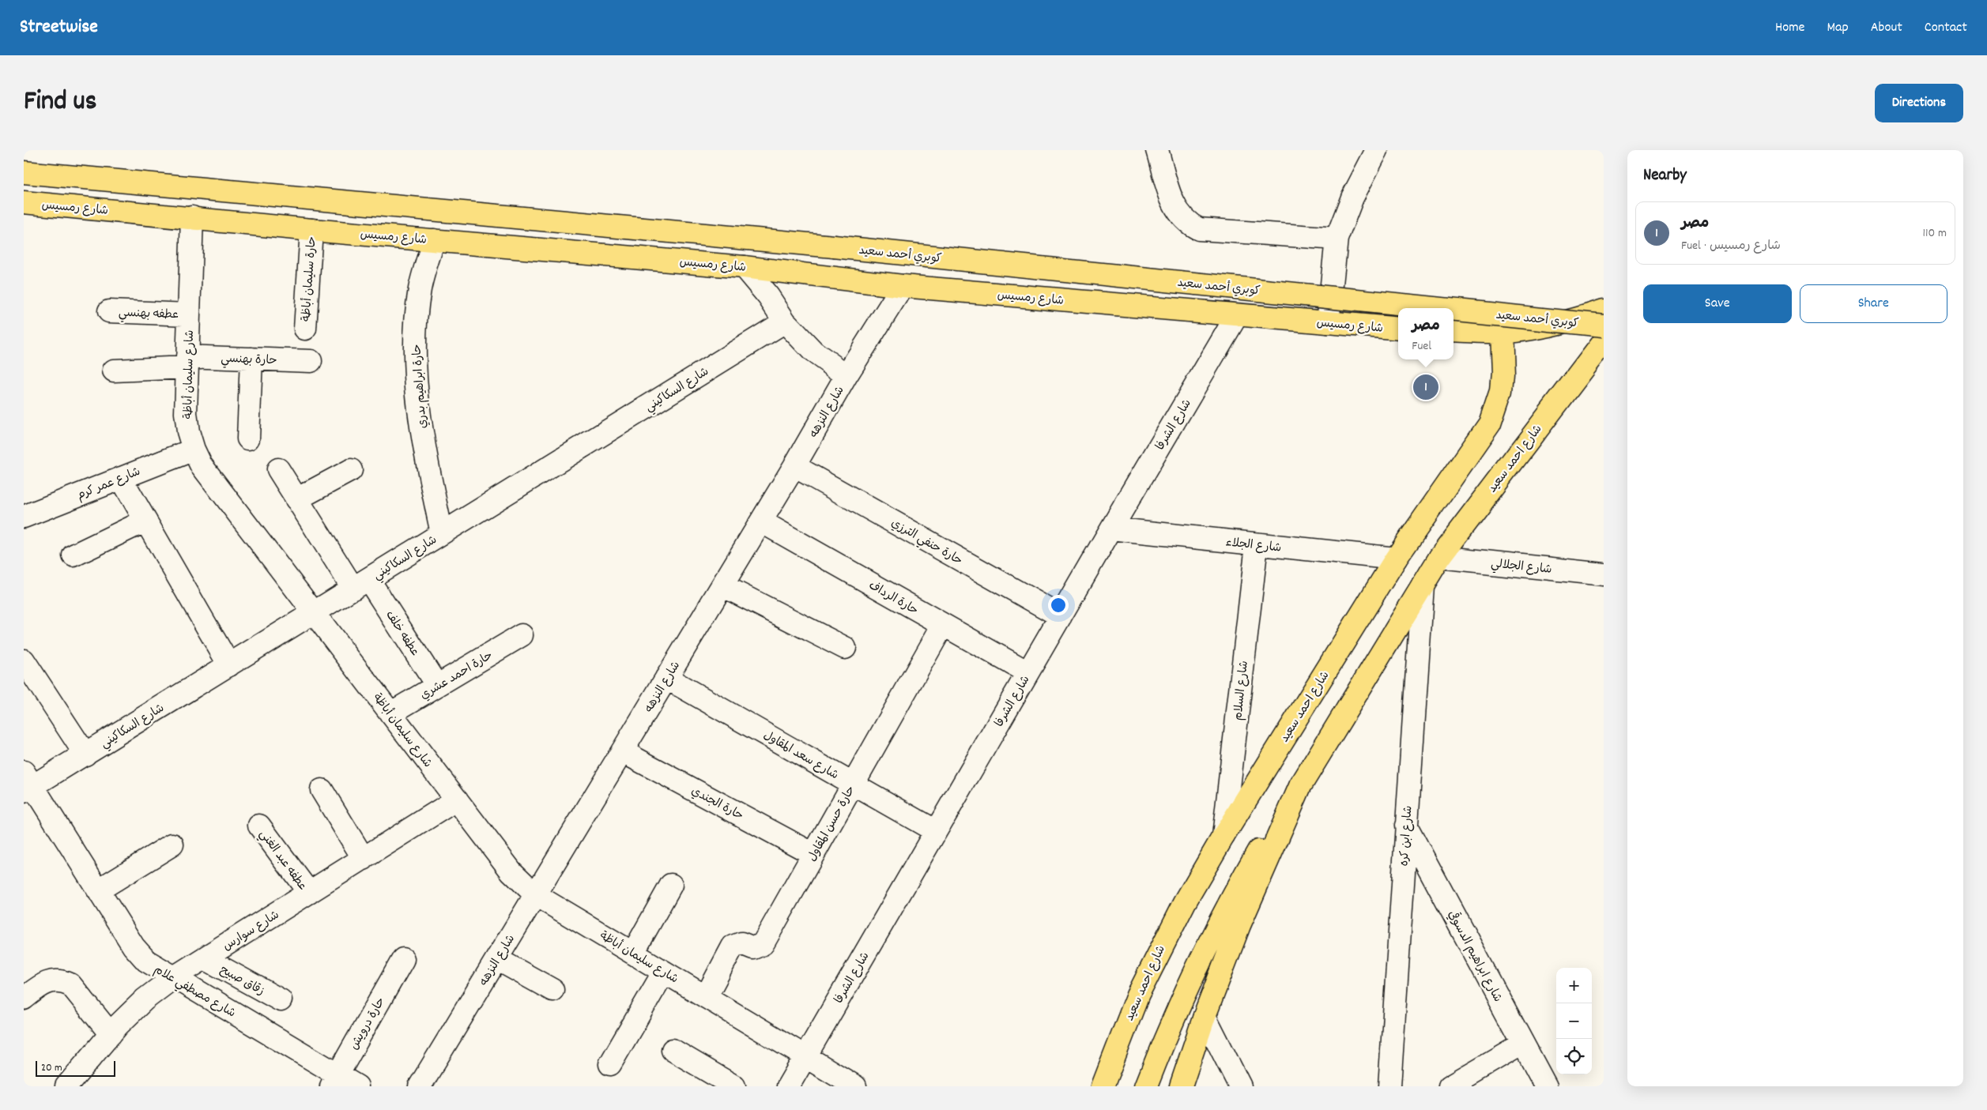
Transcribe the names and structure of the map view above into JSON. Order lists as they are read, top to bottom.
{
  "streets": {
    "main road": ["شارع رمسيس", "كوبري أحمد سعيد", "شارع احمد سعيد"],
    "street": [
      "حارة سليمان أباظة",
      "عطفه بهنسي",
      "حارة بهنسي",
      "شارع سليمان أباظة",
      "حارة ابراهيم بدري",
      "شارع السكاكيني",
      "شارع النزهه",
      "شارع الشرفا",
      "شارع عمر كرم",
      "حارة حنفي الترزي",
      "شارع الجلاء",
      "شارع الجلالي",
      "حارة الرداف",
      "عطفه خلف",
      "حارة احمد عشري",
      "شارع السلام",
      "شارع سعد المقاول",
      "حارة الجندي",
      "حارة حسن المقاول",
      "شارع ابن كره",
      "عطفه عبد الغني",
      "شارع سوارس",
      "شارع ابراهيم الدسوقي",
      "زقاق صبيح",
      "شارع مصطفي علام",
      "حارة درويش"
    ]
  },
  "crossings": [
    ["شارع رمسيس", "حارة سليمان أباظة"],
    ["شارع رمسيس", "شارع سليمان أباظة"],
    ["شارع رمسيس", "حارة ابراهيم بدري"],
    ["شارع رمسيس", "شارع النزهه"],
    ["شارع رمسيس", "شارع الشرفا"],
    ["عطفه بهنسي", "شارع سليمان أباظة"],
    ["حارة بهنسي", "شارع سليمان أباظة"],
    ["شارع سليمان أباظة", "شارع السكاكيني"],
    ["شارع سليمان أباظة", "شارع النزهه"],
    ["شارع سليمان أباظة", "شارع الشرفا"],
    ["شارع سليمان أباظة", "شارع عمر كرم"],
    ["شارع سليمان أباظة", "حارة احمد عشري"],
    ["شارع سليمان أباظة", "حارة حسن المقاول"],
    ["شارع سليمان أباظة", "شارع سوارس"],
    ["حارة ابراهيم بدري", "شارع السكاكيني"],
    ["شارع السكاكيني", "عطفه خلف"],
    ["شارع السكاكيني", "شارع مصطفي علام"],
    ["شارع النزهه", "حارة حنفي الترزي"],
    ["شارع النزهه", "حارة الرداف"],
    ["شارع النزهه", "شارع سعد المقاول"],
    ["شارع النزهه", "حارة الجندي"],
    ["شارع الشرفا", "حارة حنفي الترزي"],
    ["شارع الشرفا", "شارع الجلاء"],
    ["شارع الشرفا", "حارة الرداف"],
    ["شارع الشرفا", "شارع سعد المقاول"],
    ["شارع احمد سعيد", "شارع الجلاء"],
    ["شارع احمد سعيد", "شارع الجلالي"],
    ["شارع احمد سعيد", "شارع السلام"],
    ["شارع احمد سعيد", "شارع ابن كره"],
    ["شارع الجلاء", "شارع السلام"],
    ["حارة الرداف", "حارة حسن المقاول"],
    ["عطفه خلف", "حارة احمد عشري"],
    ["شارع سعد المقاول", "حارة حسن المقاول"],
    ["حارة الجندي", "حارة حسن المقاول"],
    ["شارع ابن كره", "شارع ابراهيم الدسوقي"],
    ["عطفه عبد الغني", "شارع سوارس"],
    ["شارع سوارس", "زقاق صبيح"],
    ["شارع سوارس", "شارع مصطفي علام"],
    ["شارع مصطفي علام", "حارة درويش"]
  ],
  "scale_bar": "20 m",
  "page": {
    "header": "Streetwise",
    "nav": [
      "Home",
      "Map",
      "About",
      "Contact"
    ],
    "title": "Find us",
    "buttons": [
      "Directions",
      ["Save", "Share"]
    ],
    "heading": "Nearby",
    "list": [
      {
        "mark": "1",
        "name": "مصر",
        "note": "Fuel · شارع رمسيس",
        "value": "110 m"
      }
    ],
    "popup": ["مصر", "Fuel"],
    "pins": "1",
    "map_buttons": ["+", "−"],
    "scale": "20 m"
  }
}
